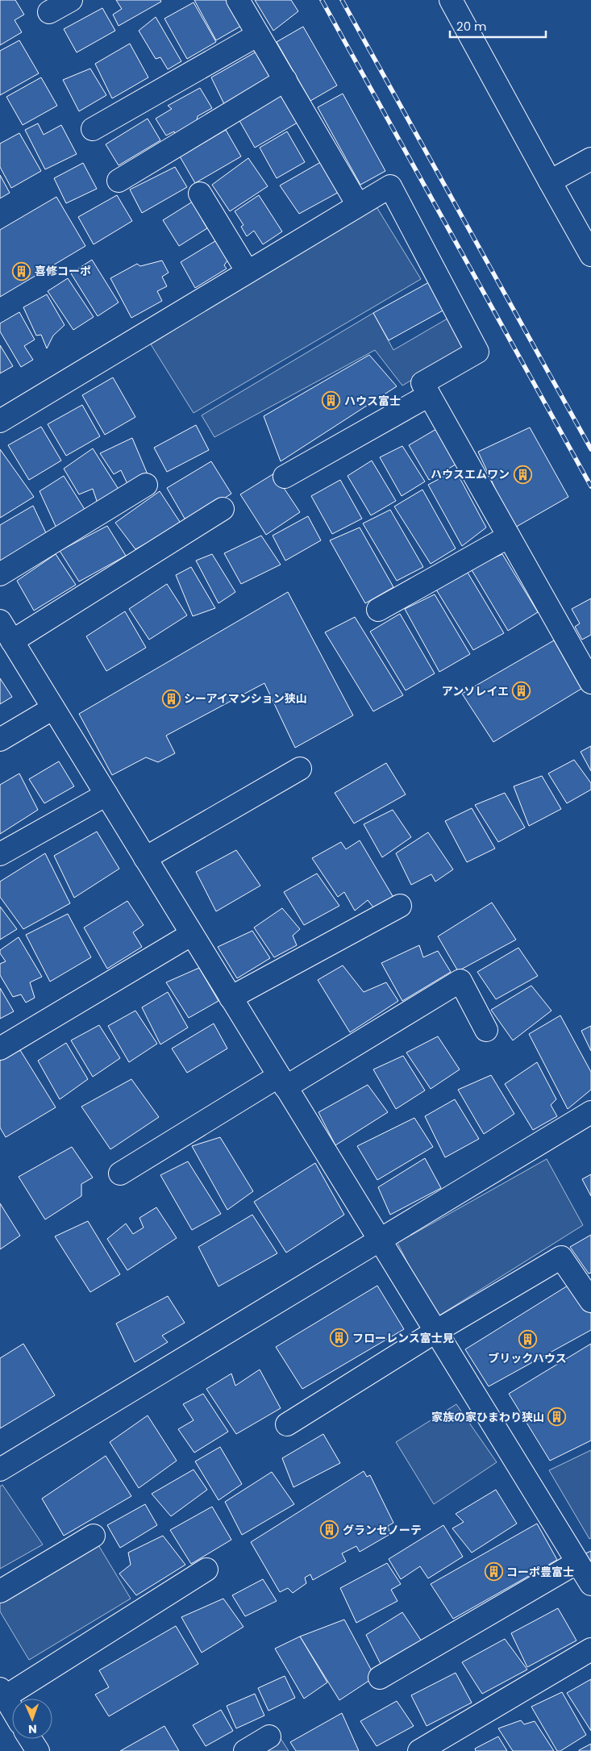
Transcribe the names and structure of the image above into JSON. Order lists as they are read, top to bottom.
{
  "places": {
    "building": [
      "喜修コーポ",
      "ハウス富士",
      "ハウスエムワン",
      "アンソレイエ",
      "シーアイマンション狭山",
      "フローレンス富士見",
      "ブリックハウス",
      "家族の家ひまわり狭山",
      "グランセノーテ",
      "コーポ豊富士"
    ]
  },
  "scale_bar": "20 m",
  "north": "bottom"
}
